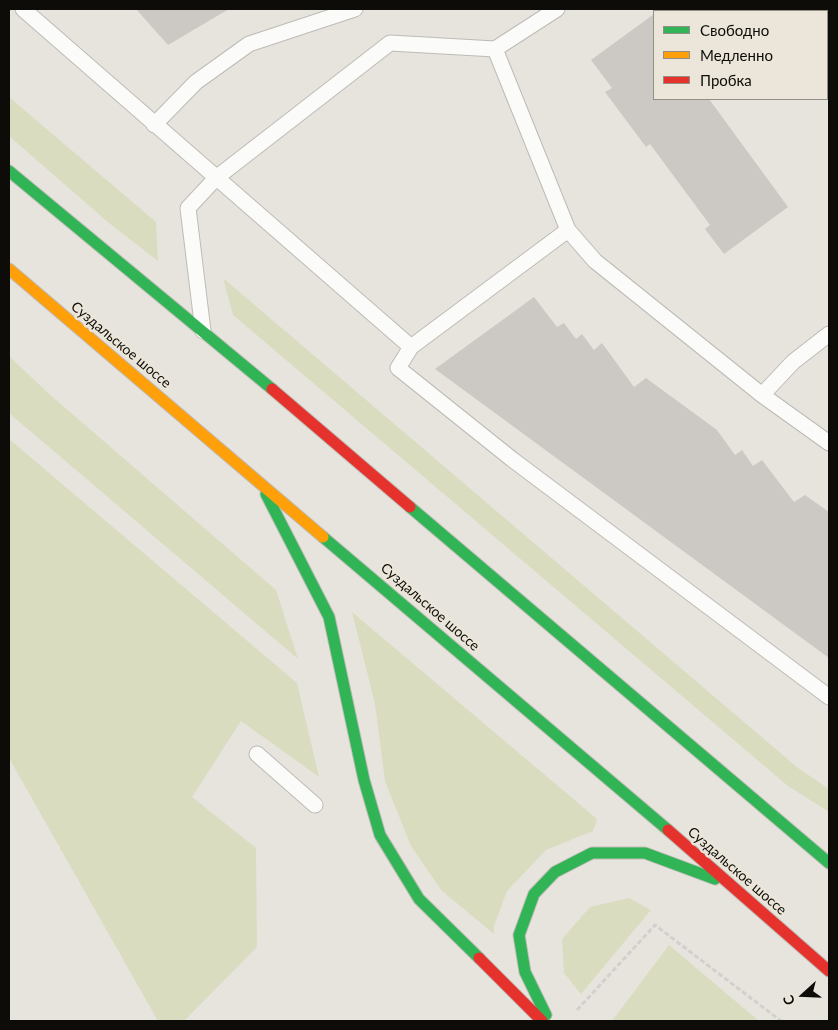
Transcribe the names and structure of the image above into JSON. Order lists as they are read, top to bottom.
{
  "streets": {
    "main road": ["Суздальское шоссе"]
  },
  "legend": ["Свободно", "Медленно", "Пробка"],
  "north": "left"
}
